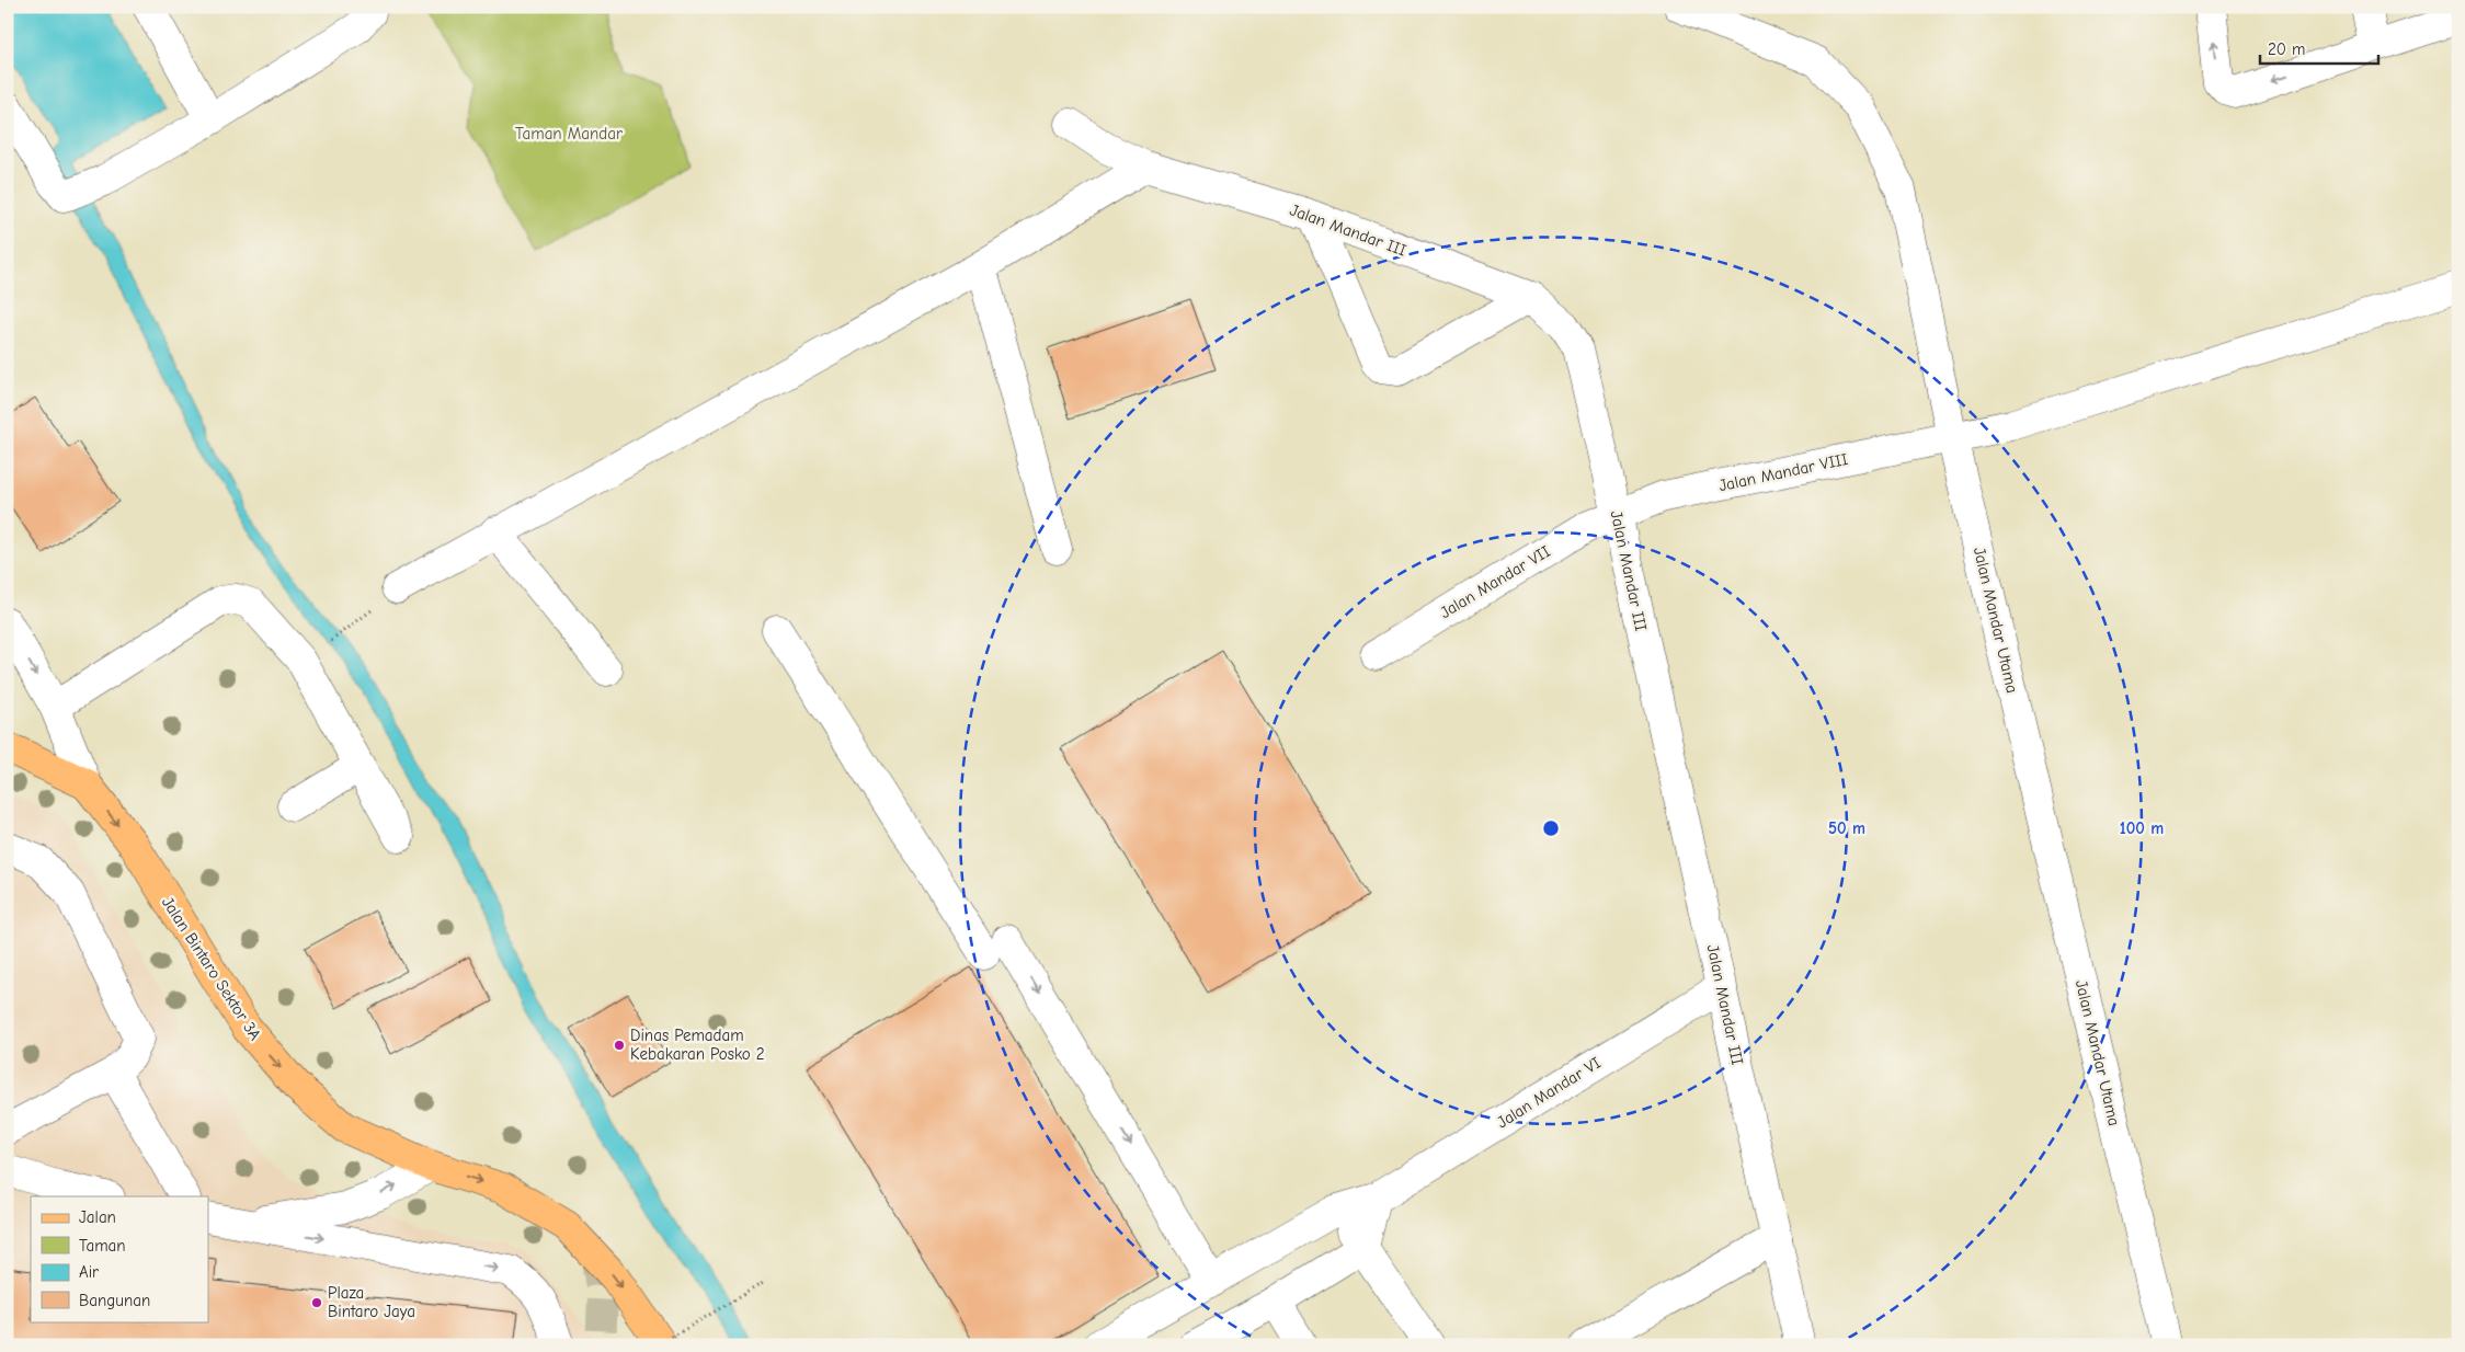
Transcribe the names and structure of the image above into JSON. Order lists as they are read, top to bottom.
{
  "streets": {
    "main road": ["Jalan Bintaro Sektor 3A"],
    "street": [
      "Jalan Mandar III",
      "Jalan Mandar VIII",
      "Jalan Mandar VII",
      "Jalan Mandar Utama",
      "Jalan Mandar VI"
    ]
  },
  "crossings": [
    ["Jalan Mandar III", "Jalan Mandar VIII"],
    ["Jalan Mandar III", "Jalan Mandar VII"],
    ["Jalan Mandar III", "Jalan Mandar VI"],
    ["Jalan Mandar VIII", "Jalan Mandar VII"],
    ["Jalan Mandar VIII", "Jalan Mandar Utama"]
  ],
  "one_way": ["Jalan Bintaro Sektor 3A"],
  "parks": ["Taman Mandar"],
  "places": ["Dinas Pemadam Kebakaran Posko 2", "Plaza Bintaro Jaya"],
  "legend": [
    "Jalan",
    "Taman",
    "Air",
    "Bangunan"
  ],
  "scale_bar": "20 m",
  "rings": ["50 m", "100 m"]
}
